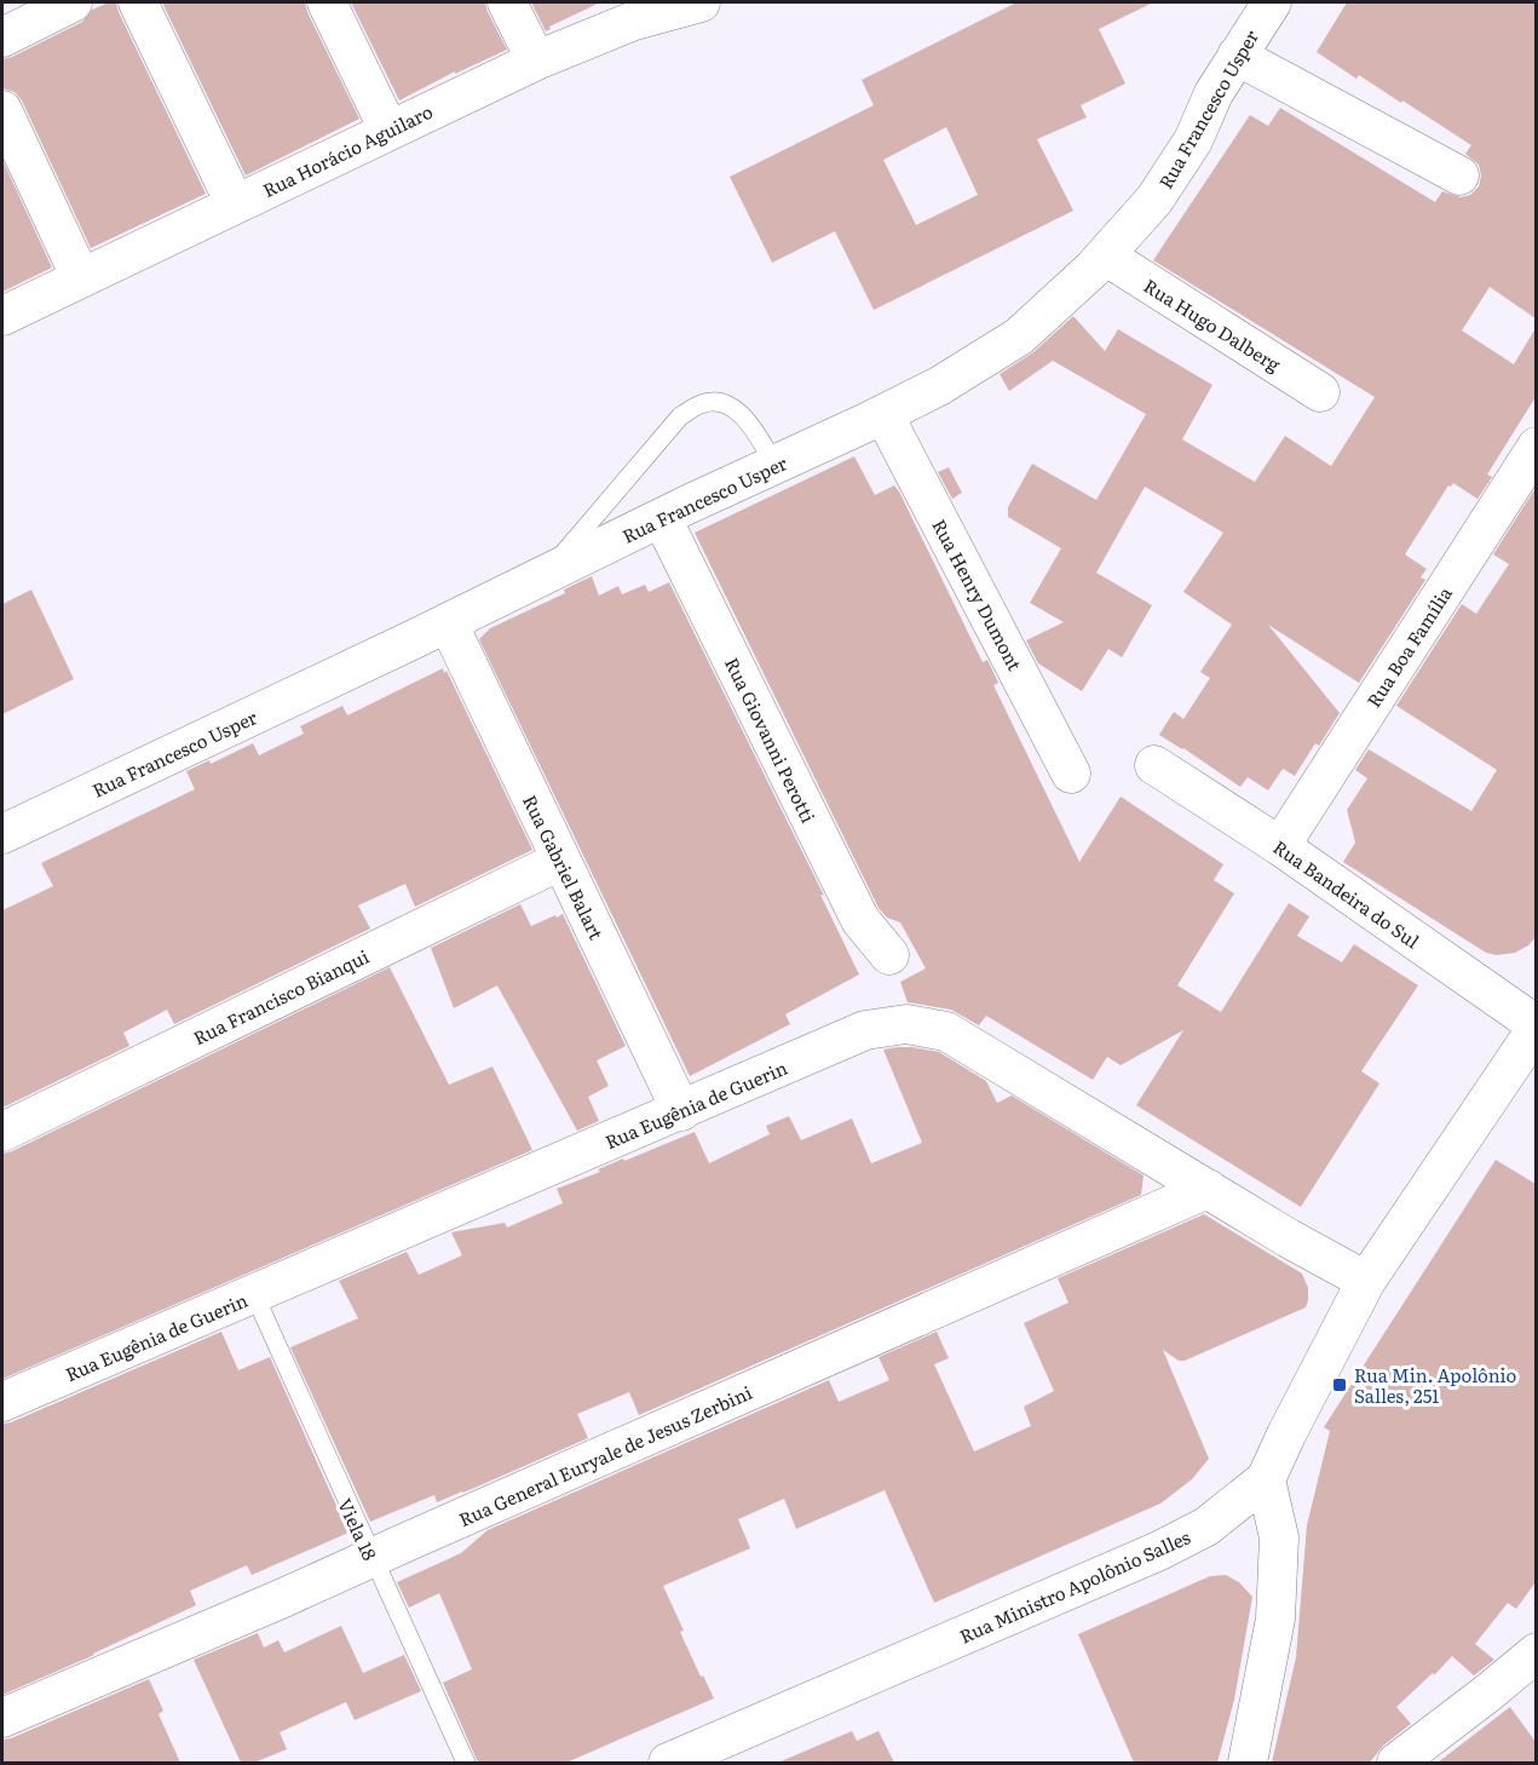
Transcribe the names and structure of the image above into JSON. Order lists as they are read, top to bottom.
{
  "streets": {
    "street": [
      "Rua Francesco Usper",
      "Rua Horácio Aguilaro",
      "Rua Hugo Dalberg",
      "Rua Henry Dumont",
      "Rua Boa Família",
      "Rua Giovanni Perotti",
      "Rua Gabriel Balart",
      "Rua Bandeira do Sul",
      "Rua Francisco Bianqui",
      "Rua Eugênia de Guerin",
      "Rua General Euryale de Jesus Zerbini",
      "Rua Ministro Apolônio Salles"
    ],
    "lane": ["Viela 18"]
  },
  "crossings": [
    ["Rua Francesco Usper", "Rua Hugo Dalberg"],
    ["Rua Francesco Usper", "Rua Henry Dumont"],
    ["Rua Francesco Usper", "Rua Giovanni Perotti"],
    ["Rua Francesco Usper", "Rua Gabriel Balart"],
    ["Rua Boa Família", "Rua Bandeira do Sul"],
    ["Rua Gabriel Balart", "Rua Francisco Bianqui"],
    ["Rua Gabriel Balart", "Rua Eugênia de Guerin"],
    ["Rua Bandeira do Sul", "Rua Ministro Apolônio Salles"],
    ["Rua Eugênia de Guerin", "Rua General Euryale de Jesus Zerbini"],
    ["Rua Eugênia de Guerin", "Viela 18"],
    ["Rua Eugênia de Guerin", "Rua Ministro Apolônio Salles"],
    ["Rua General Euryale de Jesus Zerbini", "Viela 18"]
  ],
  "places": {
    "transit": ["Rua Min. Apolônio Salles, 251"]
  }
}
